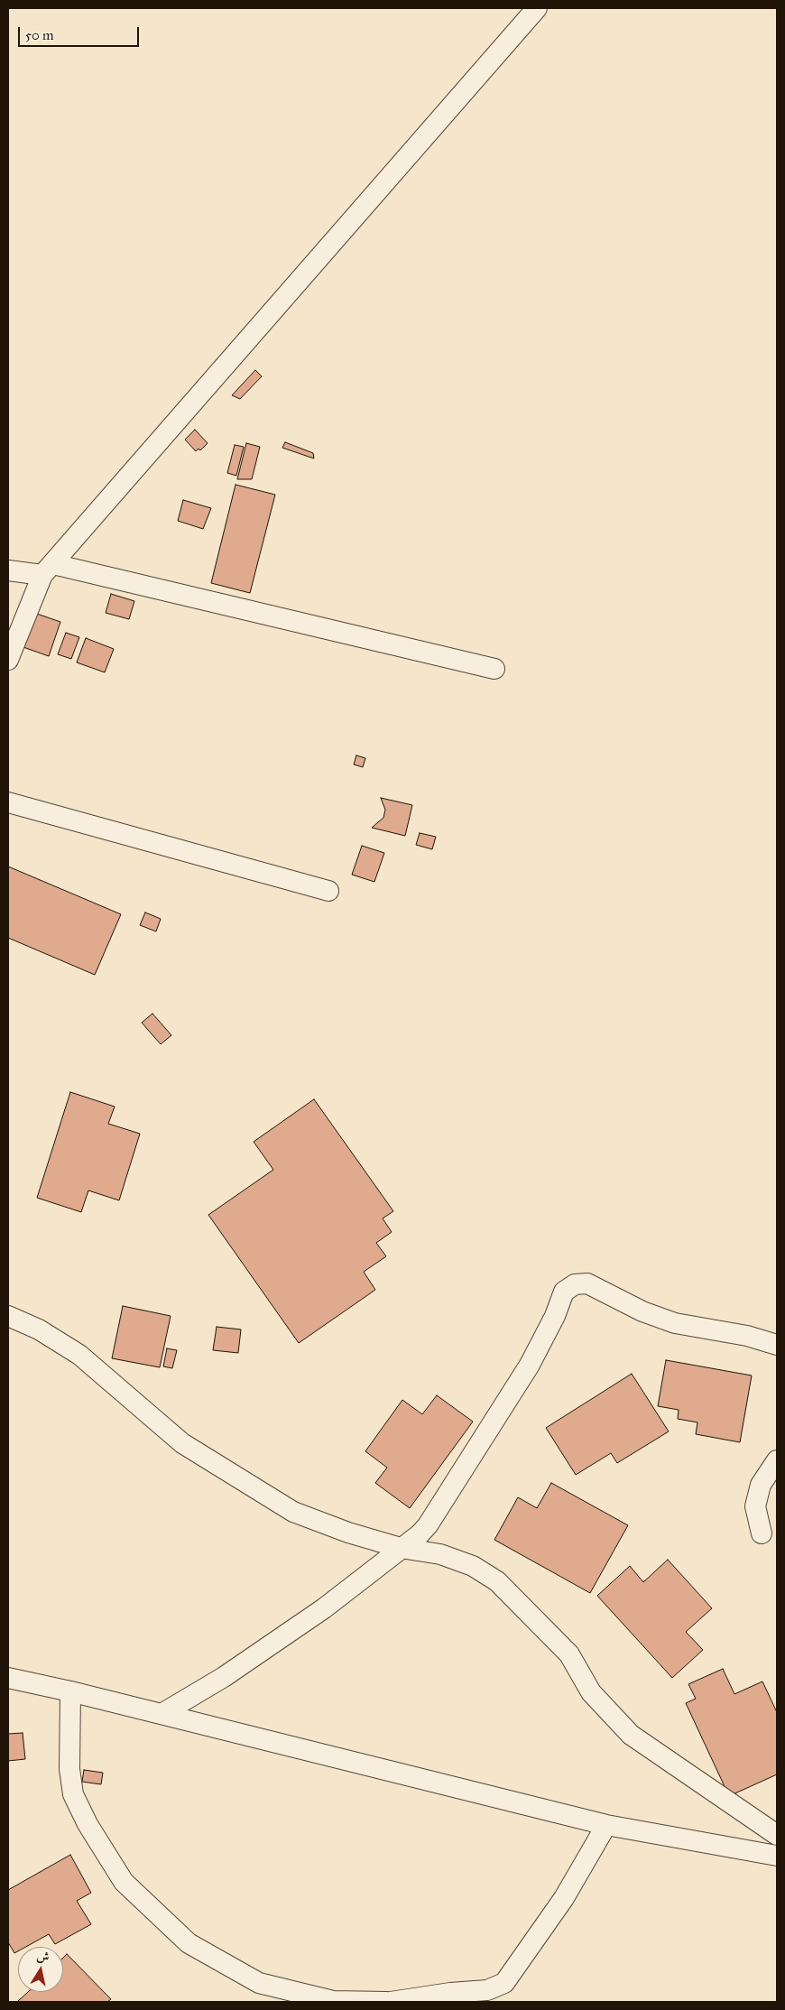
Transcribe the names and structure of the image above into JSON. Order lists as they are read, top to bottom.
{
  "scale_bar": "50 m",
  "north": "top"
}
